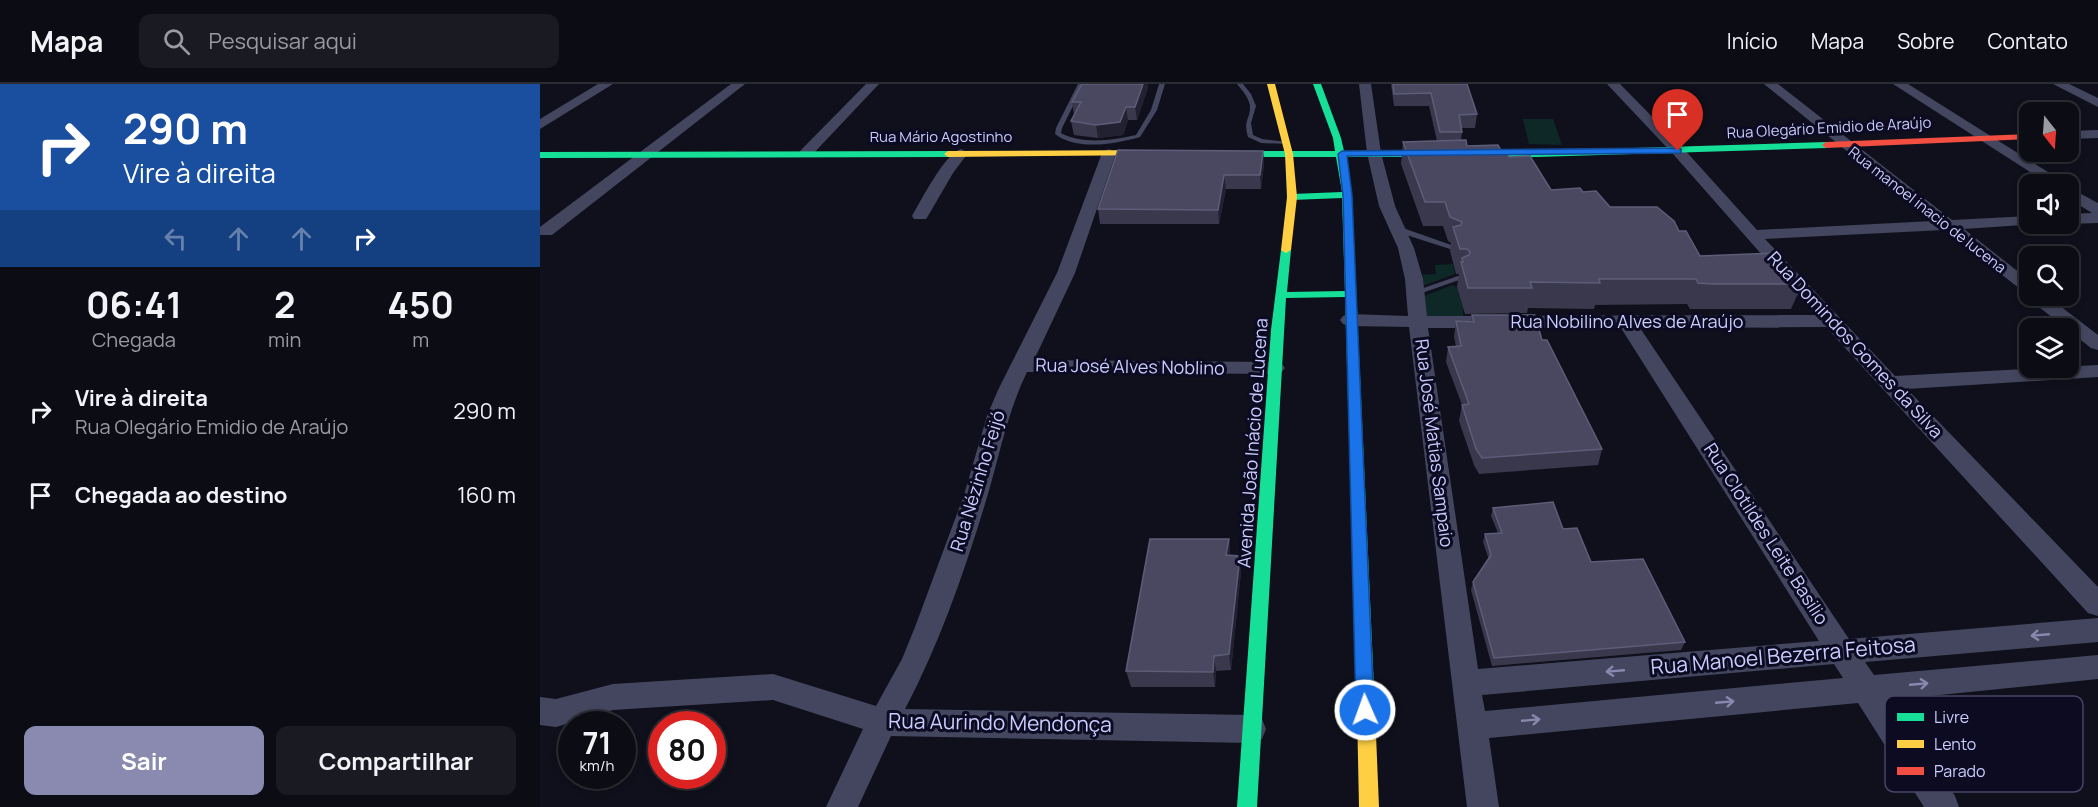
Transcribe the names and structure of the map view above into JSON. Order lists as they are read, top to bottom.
{
  "streets": {
    "main road": ["Rua Olegário Emidio de Araújo", "Rua Mário Agostinho", "Avenida João Inácio de Lucena"],
    "street": [
      "Rua manoel inacio de lucena",
      "Rua Nobilino Alves de Araújo",
      "Rua Domindos Gomes da Silva",
      "Rua José Alves Noblino",
      "Rua José Matias Sampaio",
      "Rua Nézinho Feijó",
      "Rua Clotildes Leite Basilio",
      "Rua Manoel Bezerra Feitosa",
      "Rua Aurindo Mendonça"
    ]
  },
  "crossings": [
    ["Rua Olegário Emidio de Araújo", "Rua manoel inacio de lucena"],
    ["Rua Olegário Emidio de Araújo", "Rua Domindos Gomes da Silva"],
    ["Rua Olegário Emidio de Araújo", "Rua José Matias Sampaio"],
    ["Rua Mário Agostinho", "Rua Nézinho Feijó"],
    ["Rua Nobilino Alves de Araújo", "Rua Domindos Gomes da Silva"],
    ["Rua Nobilino Alves de Araújo", "Rua José Matias Sampaio"],
    ["Rua Nobilino Alves de Araújo", "Rua Clotildes Leite Basilio"],
    ["Rua José Alves Noblino", "Avenida João Inácio de Lucena"],
    ["Rua José Alves Noblino", "Rua Nézinho Feijó"],
    ["Avenida João Inácio de Lucena", "Rua Aurindo Mendonça"],
    ["Rua José Matias Sampaio", "Rua Manoel Bezerra Feitosa"],
    ["Rua Nézinho Feijó", "Rua Aurindo Mendonça"],
    ["Rua Clotildes Leite Basilio", "Rua Manoel Bezerra Feitosa"]
  ],
  "legend": ["Livre", "Lento", "Parado"],
  "north": "bottom",
  "page": {
    "header": "Mapa",
    "search": "Pesquisar aqui",
    "nav": [
      "Início",
      "Mapa",
      "Sobre",
      "Contato"
    ],
    "turn": ["290 m", "Vire à direita"],
    "eta": [
      "06:41",
      "Chegada",
      "2",
      "min",
      "450",
      "m"
    ],
    "list": [
      {
        "name": "Vire à direita",
        "note": "Rua Olegário Emidio de Araújo",
        "value": "290 m"
      },
      {
        "name": "Chegada ao destino",
        "value": "160 m"
      }
    ],
    "speed": "71 km/h",
    "limit": "80",
    "buttons": ["Sair", "Compartilhar"]
  }
}
